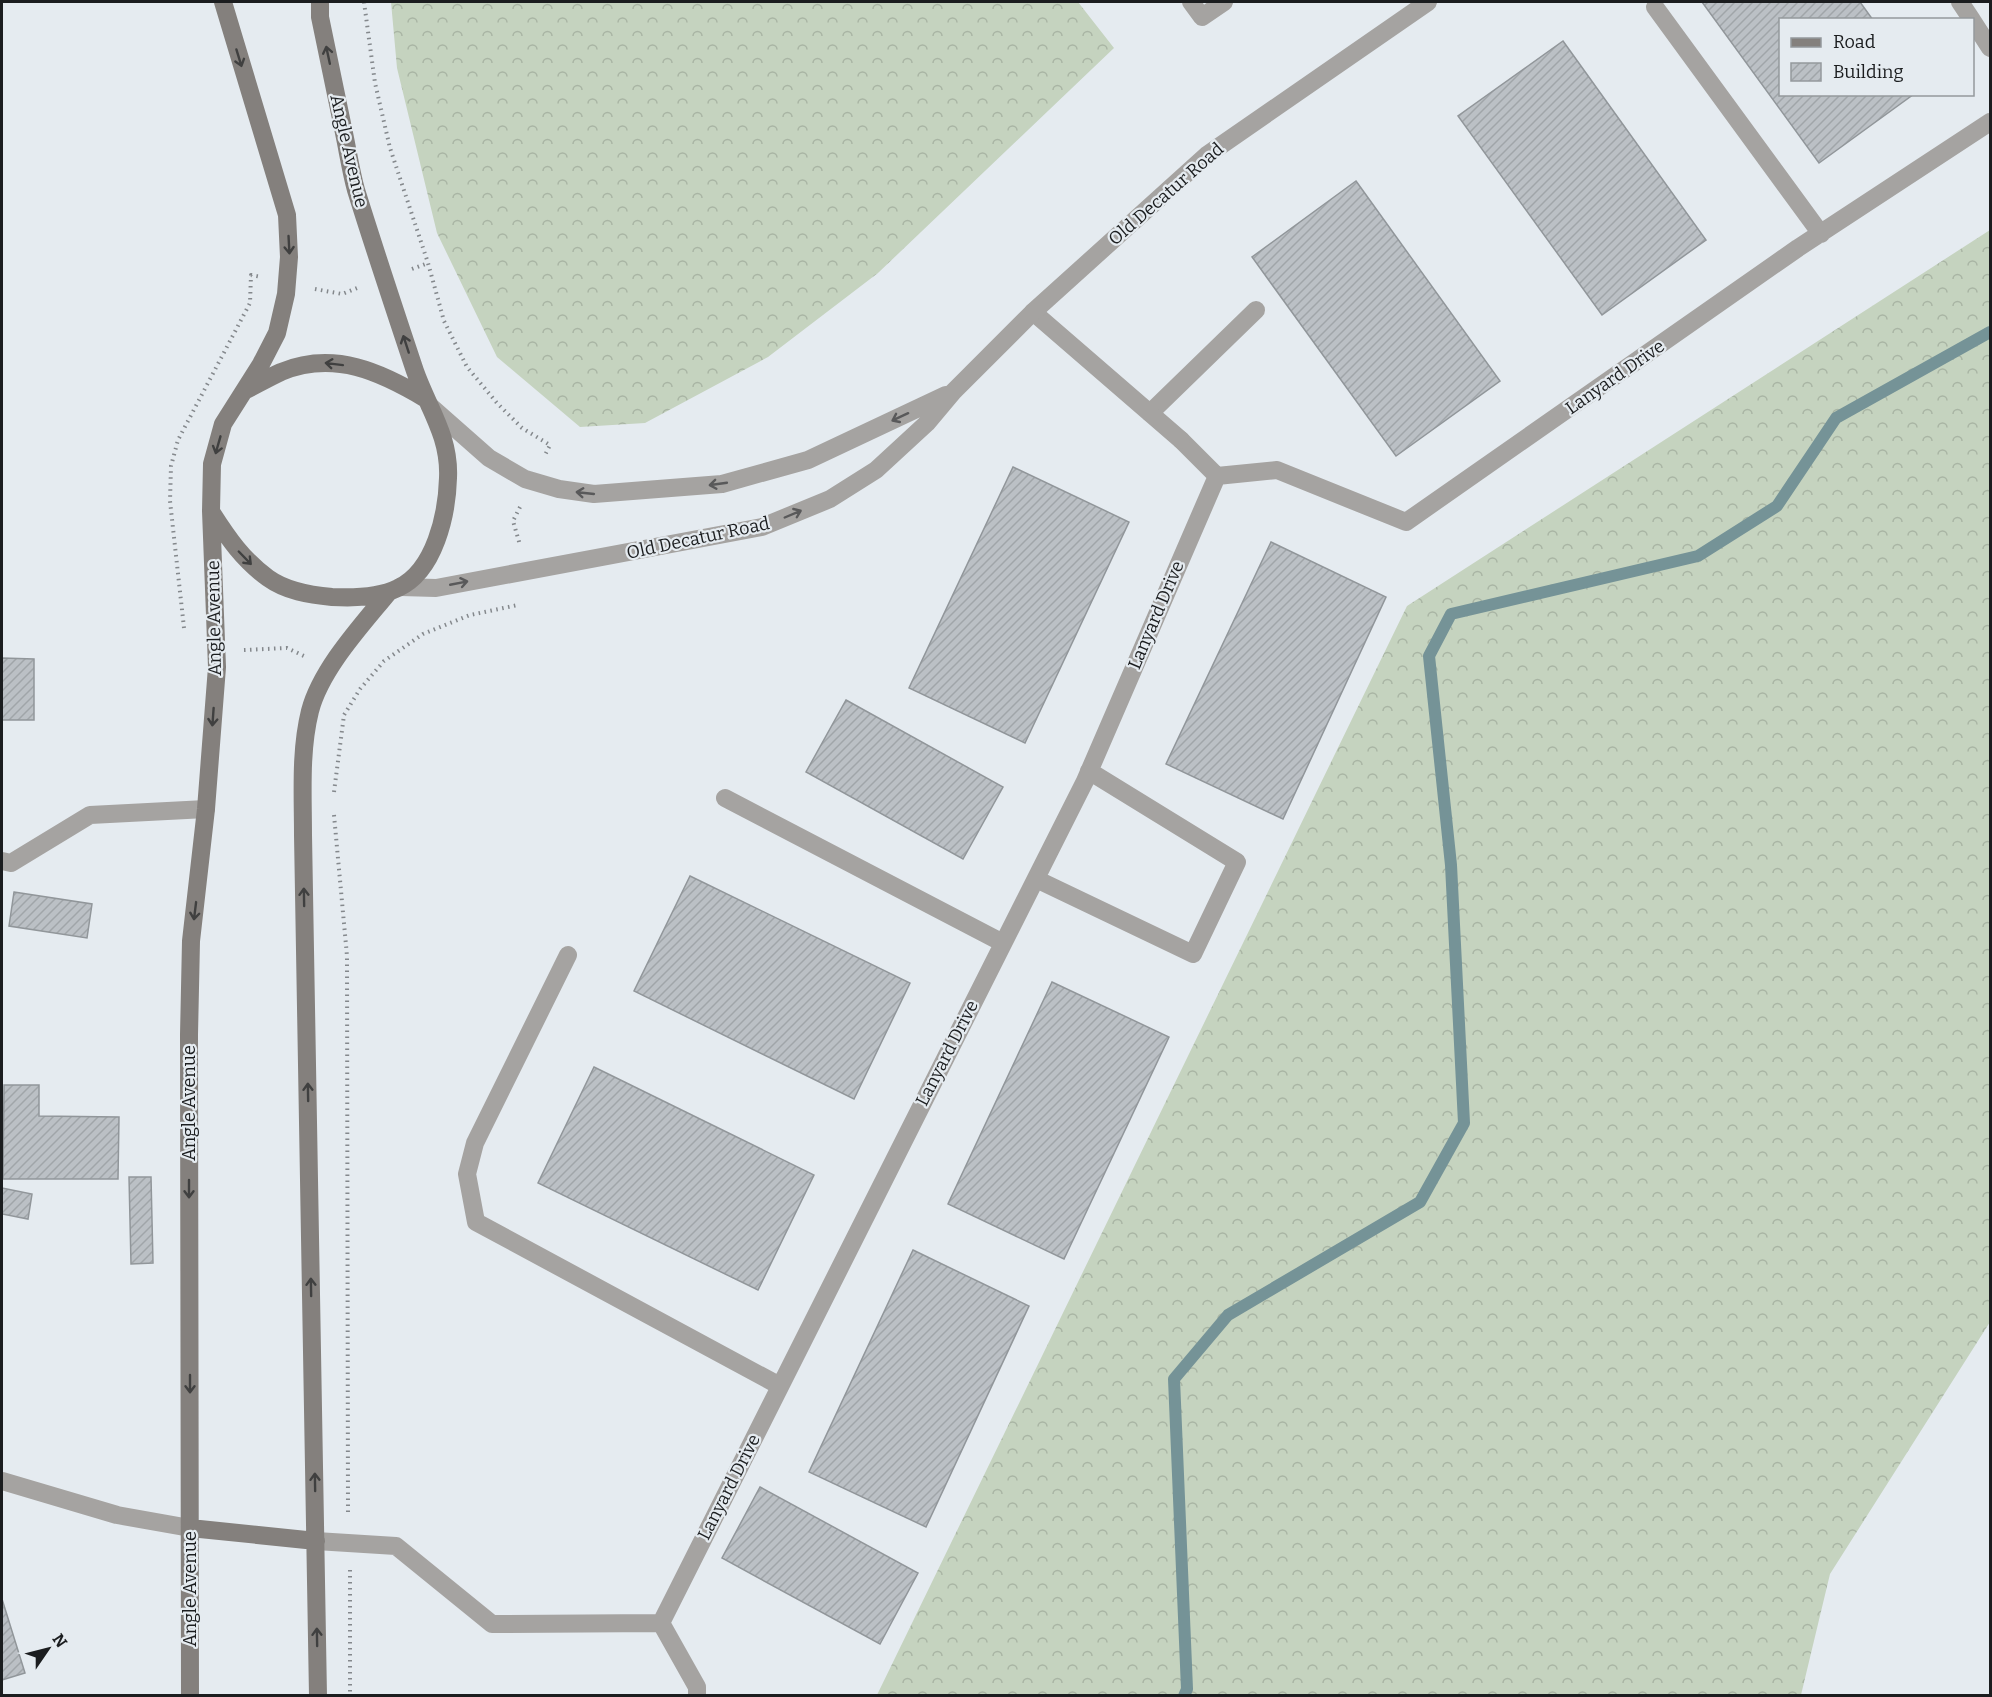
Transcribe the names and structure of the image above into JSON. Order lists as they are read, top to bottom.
{
  "streets": {
    "main road": ["Angle Avenue"],
    "street": ["Old Decatur Road", "Lanyard Drive"]
  },
  "crossings": [
    ["Angle Avenue", "Old Decatur Road"]
  ],
  "legend": ["Road", "Building"],
  "north": "top right"
}
